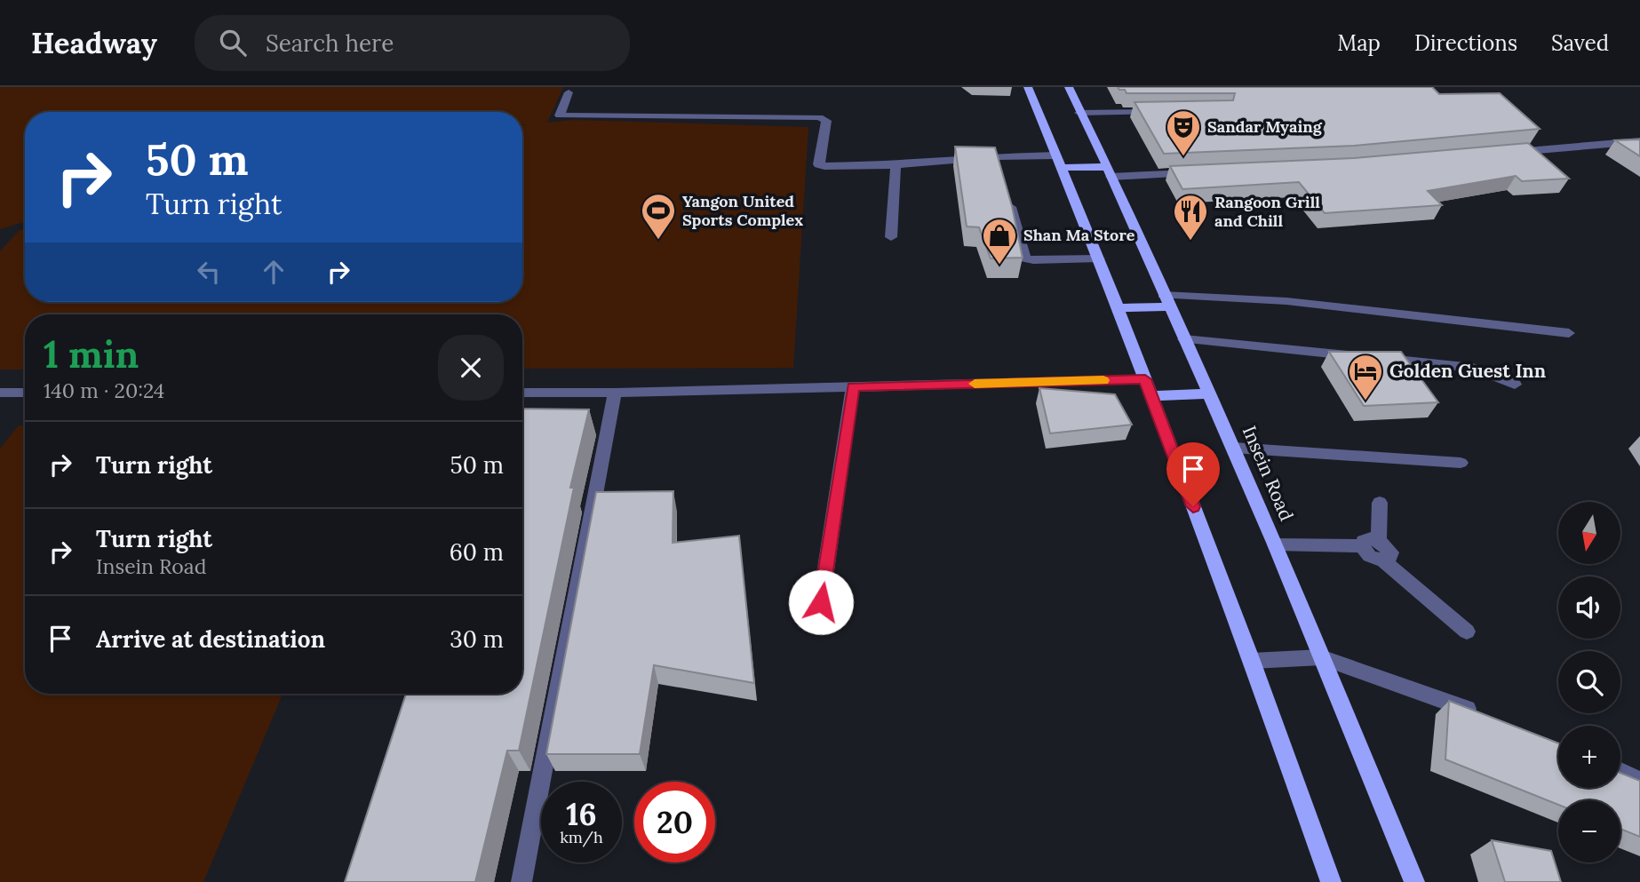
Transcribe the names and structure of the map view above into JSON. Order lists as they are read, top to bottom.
{
  "streets": {
    "main road": ["Insein Road"]
  },
  "places": {
    "theatre": ["Sandar Myaing"],
    "sports": ["Yangon United Sports Complex"],
    "restaurant": ["Rangoon Grill and Chill"],
    "shop": ["Shan Ma Store"],
    "hotel": ["Golden Guest Inn"]
  },
  "north": "bottom",
  "page": {
    "header": "Headway",
    "search": "Search here",
    "nav": ["Map", "Directions", "Saved"],
    "turn": ["50 m", "Turn right"],
    "heading": ["1 min", "140 m · 20:24"],
    "list": [
      {
        "name": "Turn right",
        "value": "50 m"
      },
      {
        "name": "Turn right",
        "note": "Insein Road",
        "value": "60 m"
      },
      {
        "name": "Arrive at destination",
        "value": "30 m"
      }
    ],
    "map_buttons": ["+", "−"],
    "speed": "16 km/h",
    "limit": "20"
  }
}
